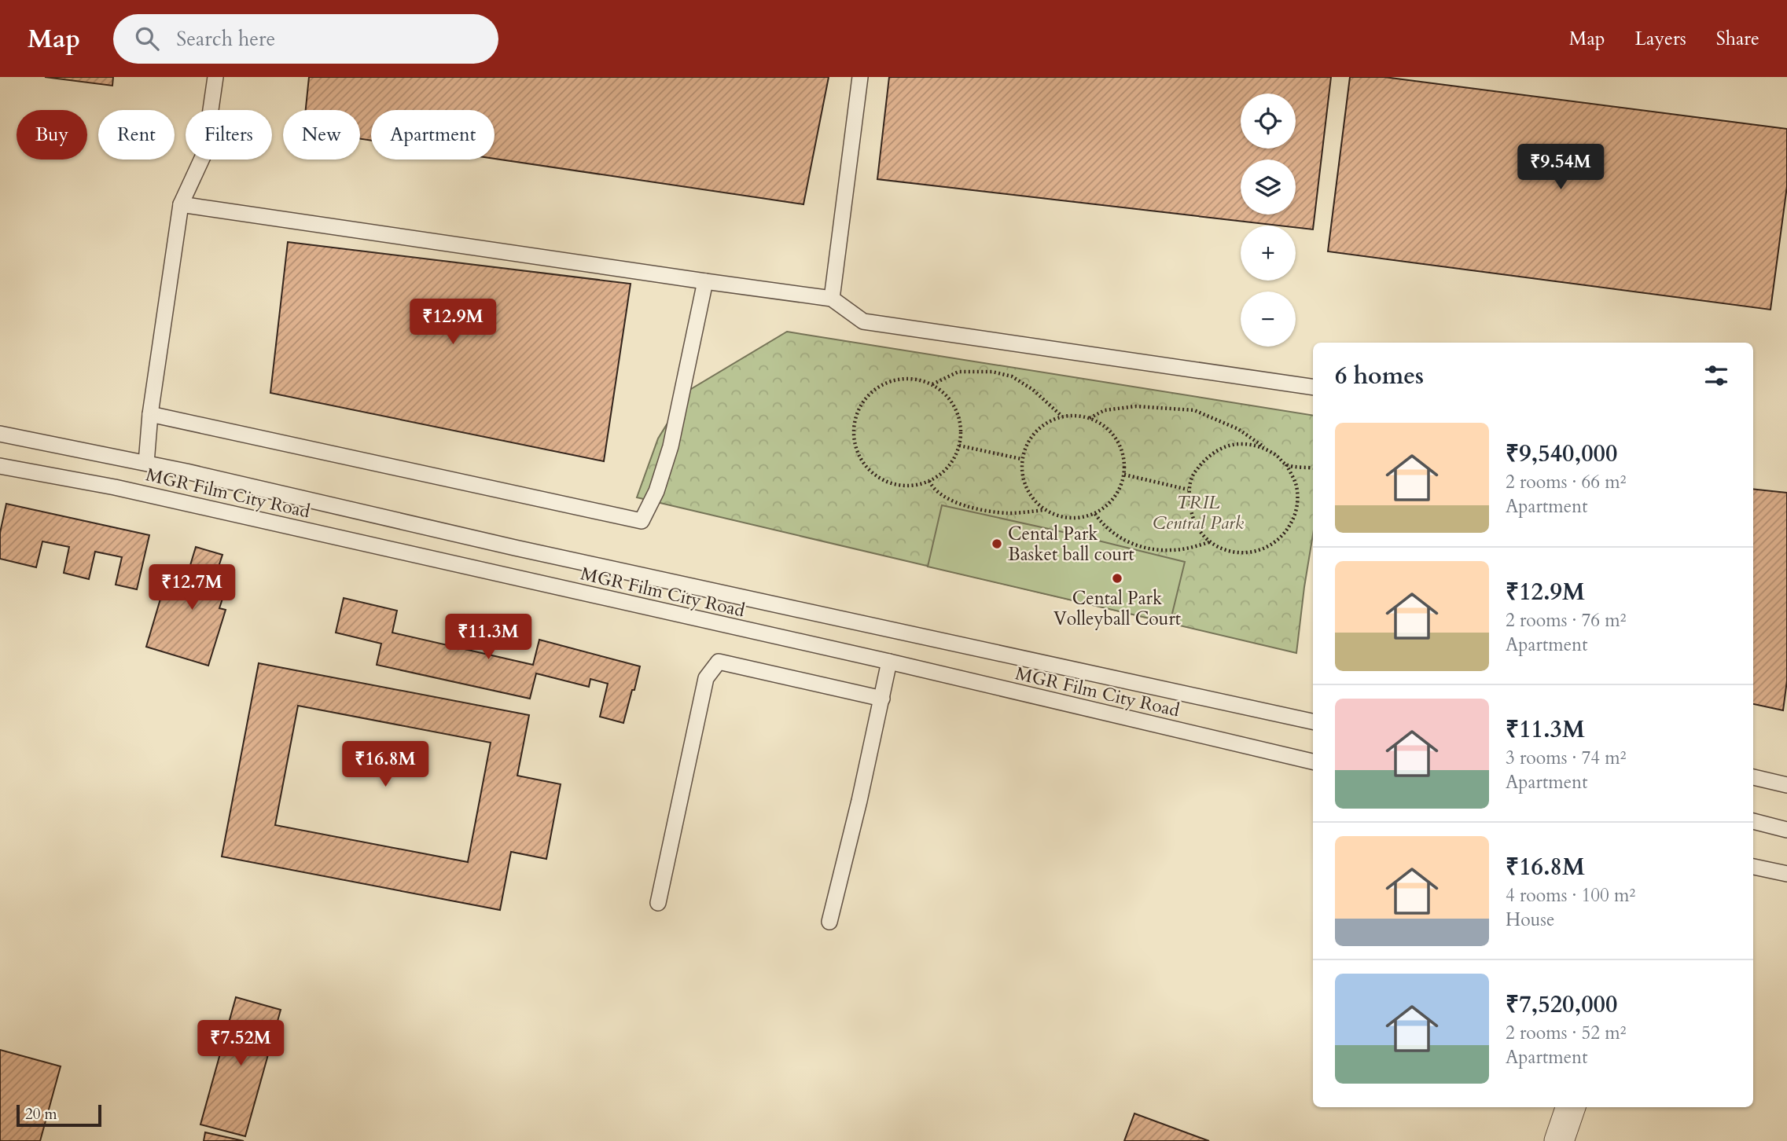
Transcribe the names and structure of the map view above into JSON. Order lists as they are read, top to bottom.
{
  "streets": {
    "lane": ["MGR Film City Road"]
  },
  "parks": ["TRIL Central Park"],
  "places": ["Cental Park Basket ball court", "Cental Park Volleyball Court"],
  "scale_bar": "20 m",
  "page": {
    "header": "Map",
    "search": "Search here",
    "nav": ["Map", "Layers", "Share"],
    "map_buttons": ["+", "−"],
    "chip": [
      "Buy",
      "Rent",
      "Filters",
      "New",
      "Apartment"
    ],
    "price": [
      "₹9.54M",
      "₹12.9M",
      "₹12.7M",
      "₹11.3M",
      "₹16.8M",
      "₹7.52M"
    ],
    "heading": "6 homes",
    "list": [
      {
        "name": "₹9,540,000",
        "note": "2 rooms · 66 m² · Apartment"
      },
      {
        "name": "₹12.9M",
        "note": "2 rooms · 76 m² · Apartment"
      },
      {
        "name": "₹11.3M",
        "note": "3 rooms · 74 m² · Apartment"
      },
      {
        "name": "₹16.8M",
        "note": "4 rooms · 100 m² · House"
      },
      {
        "name": "₹7,520,000",
        "note": "2 rooms · 52 m² · Apartment"
      }
    ],
    "scale": "20 m"
  }
}
